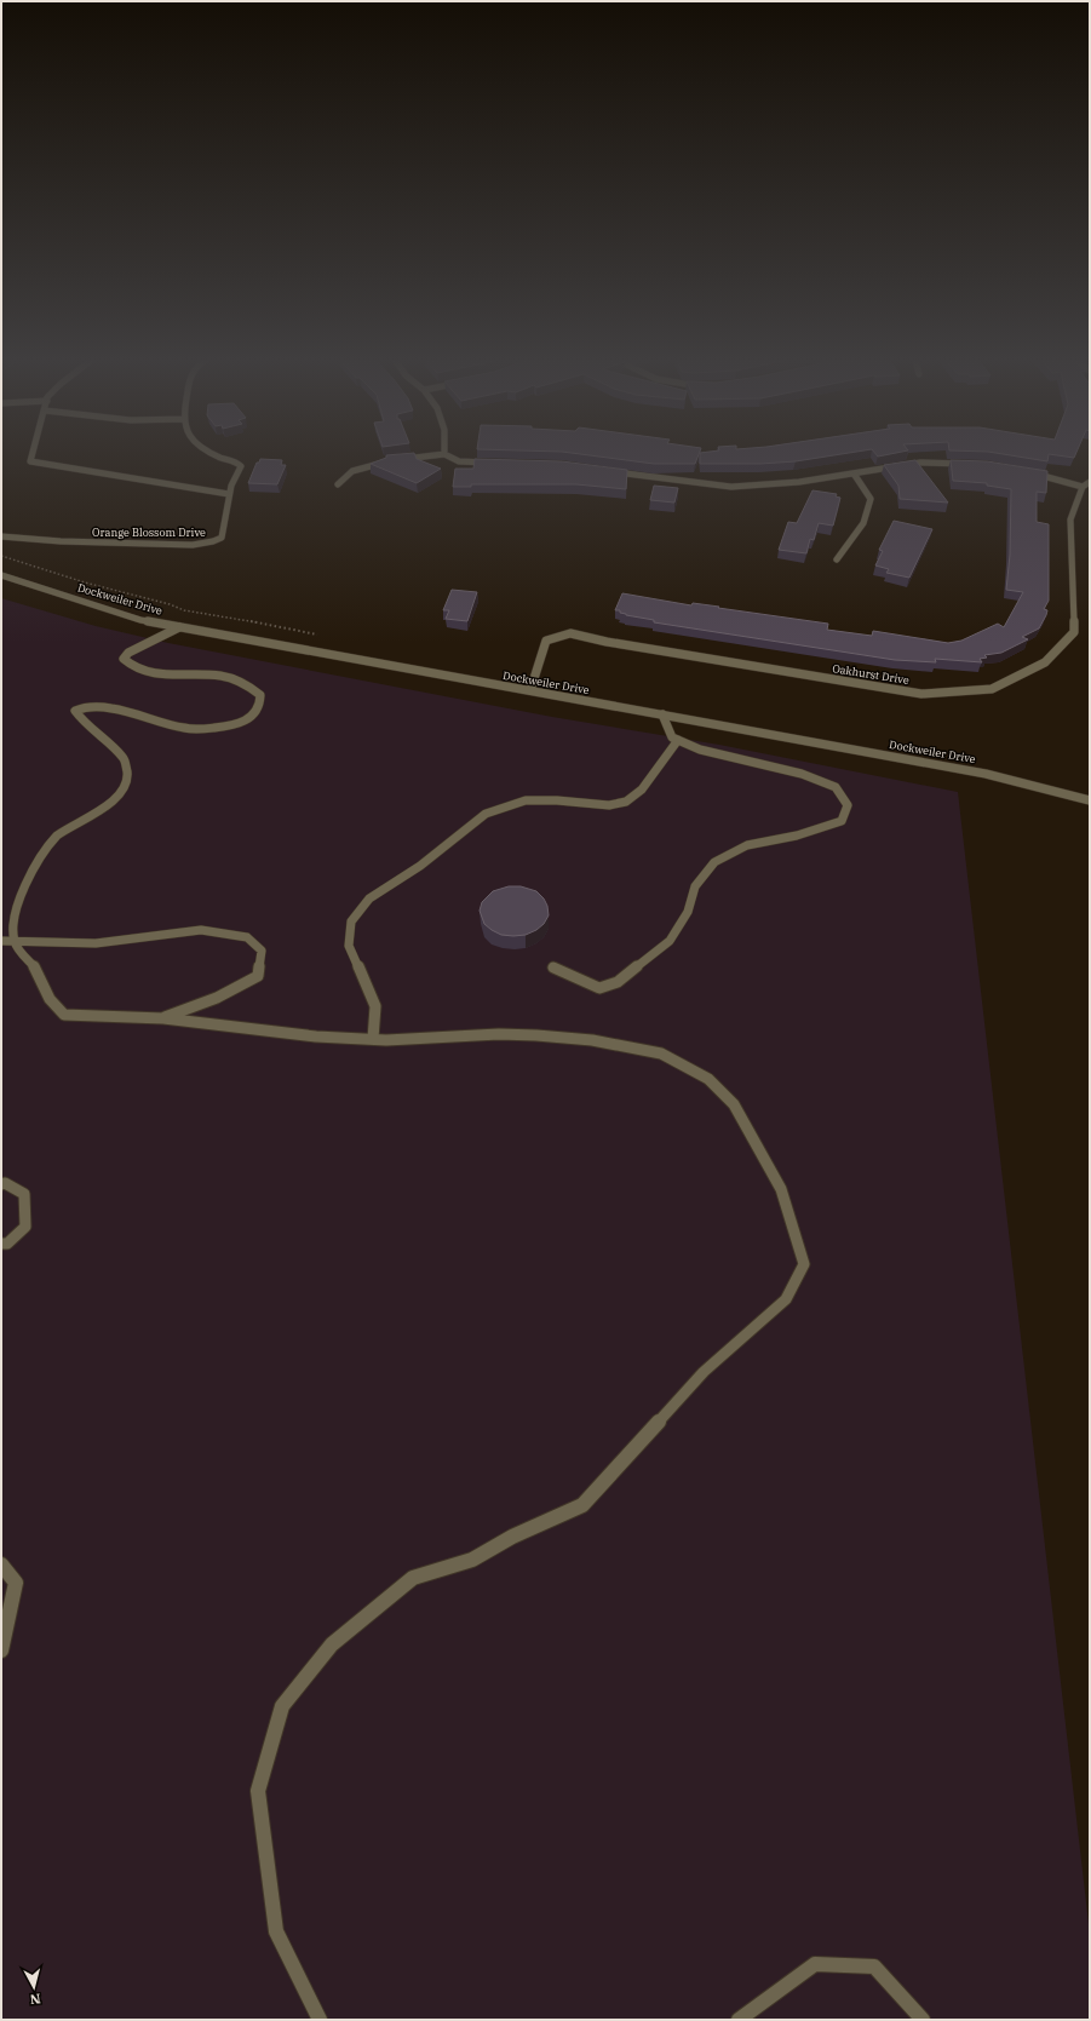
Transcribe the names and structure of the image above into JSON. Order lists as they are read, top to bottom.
{
  "streets": {
    "street": ["Orange Blossom Drive", "Dockweiler Drive", "Oakhurst Drive"]
  },
  "crossings": [
    ["Dockweiler Drive", "Oakhurst Drive"]
  ],
  "north": "bottom"
}
